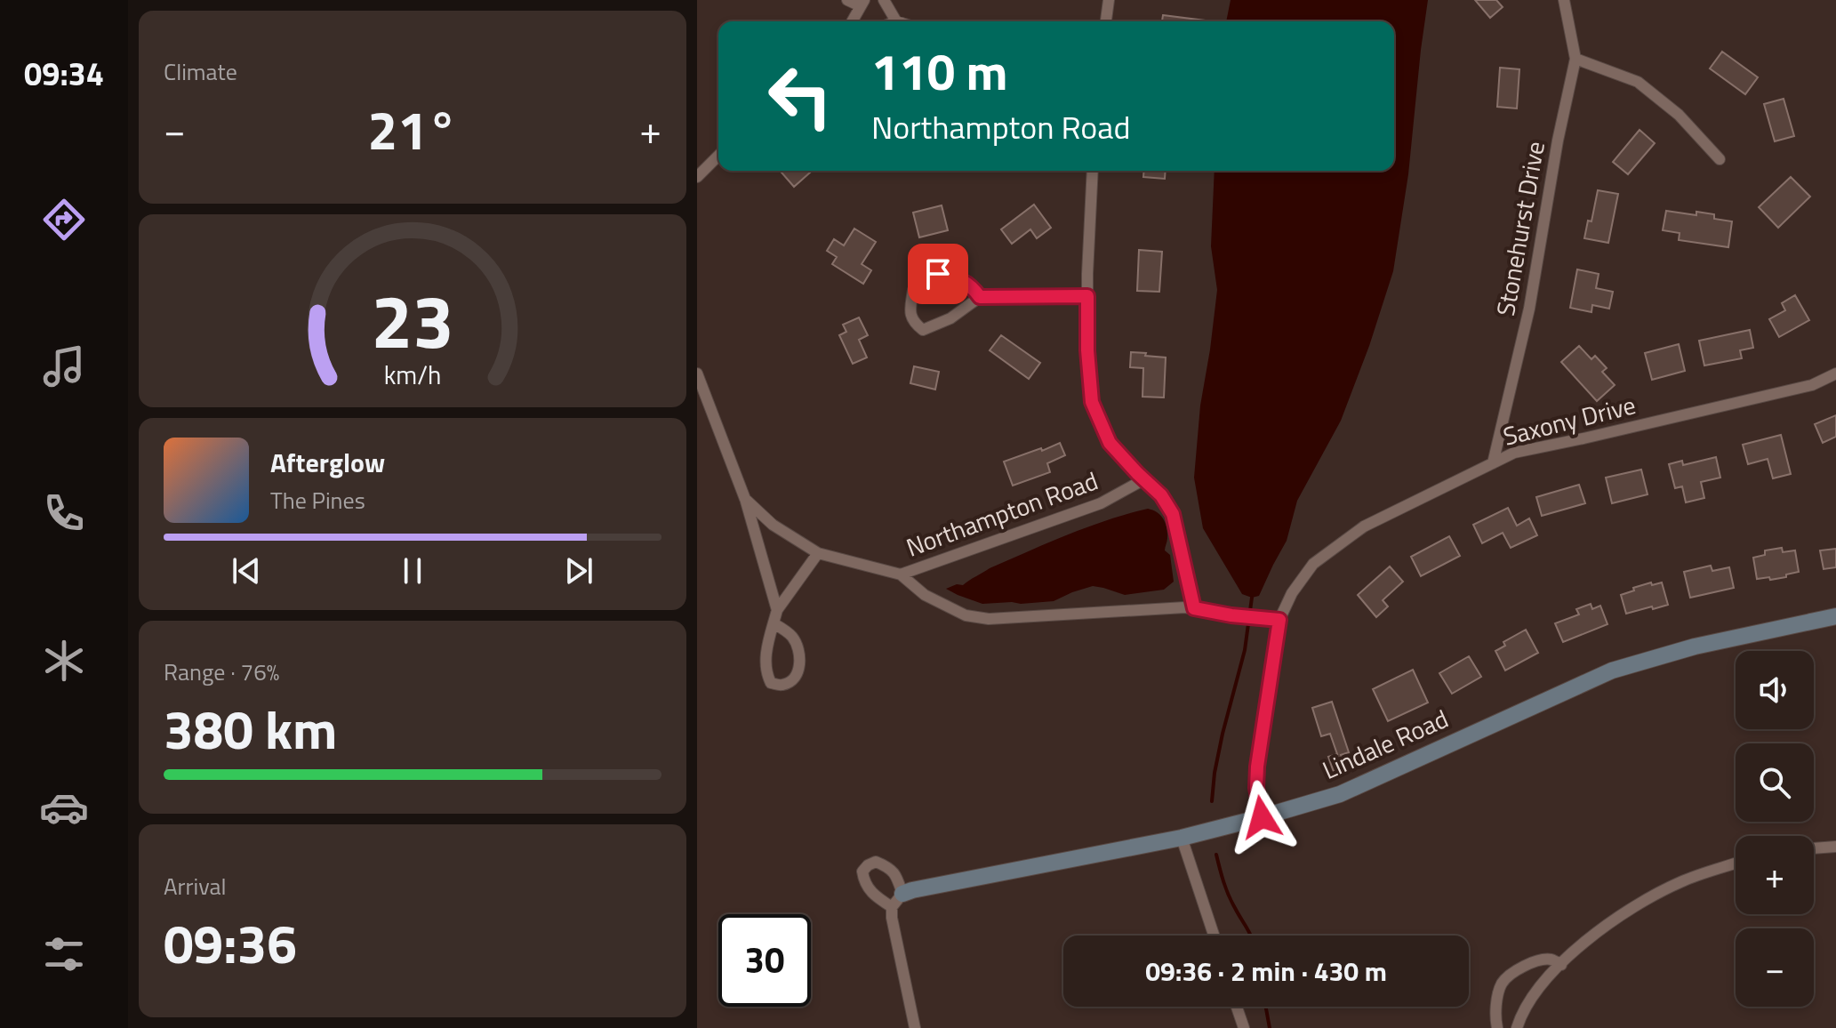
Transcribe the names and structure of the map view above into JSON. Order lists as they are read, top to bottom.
{
  "streets": {
    "street": [
      "Stonehurst Drive",
      "Saxony Drive",
      "Northampton Road",
      "Lindale Road"
    ]
  },
  "crossings": [
    ["Stonehurst Drive", "Saxony Drive"],
    ["Saxony Drive", "Northampton Road"]
  ],
  "page": {
    "tabs": "09:34",
    "tile": [
      "Climate",
      ["Range · 76%", "380 km"],
      ["Arrival", "09:36"]
    ],
    "turn": ["110 m", "Northampton Road"],
    "heat": ["−", "21°", "+"],
    "song": ["Afterglow", "The Pines"],
    "map_buttons": ["+", "−"],
    "limit": "30",
    "trip": "09:36 · 2 min · 430 m",
    "gauge": ["23", "km/h"]
  }
}
